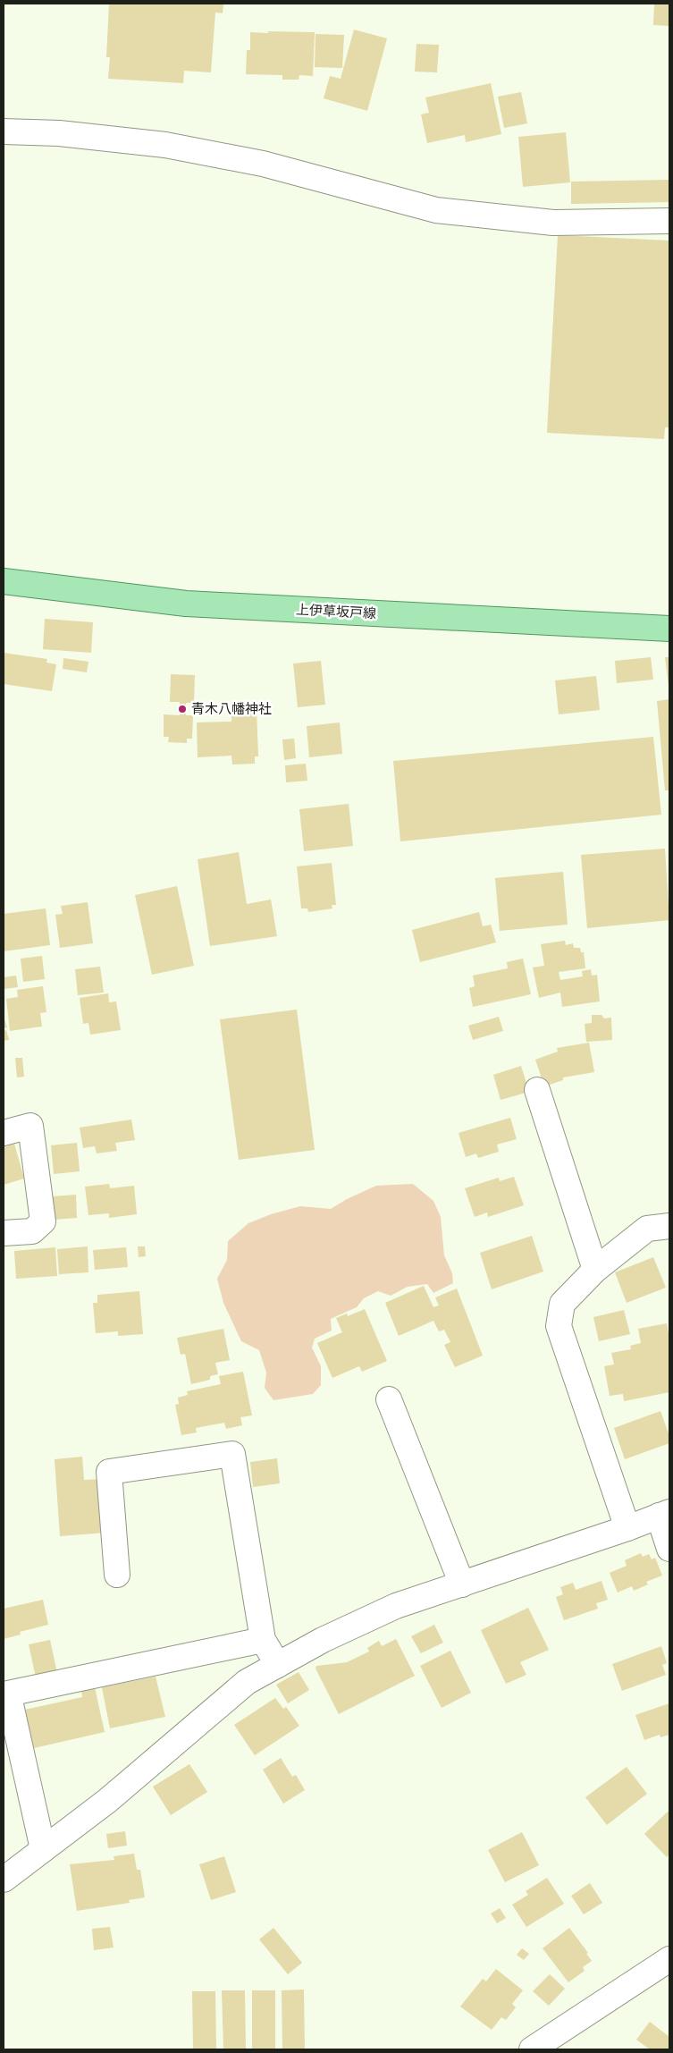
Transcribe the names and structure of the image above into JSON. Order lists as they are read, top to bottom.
{
  "streets": {
    "main road": ["上伊草坂戸線"]
  },
  "places": ["青木八幡神社"]
}
